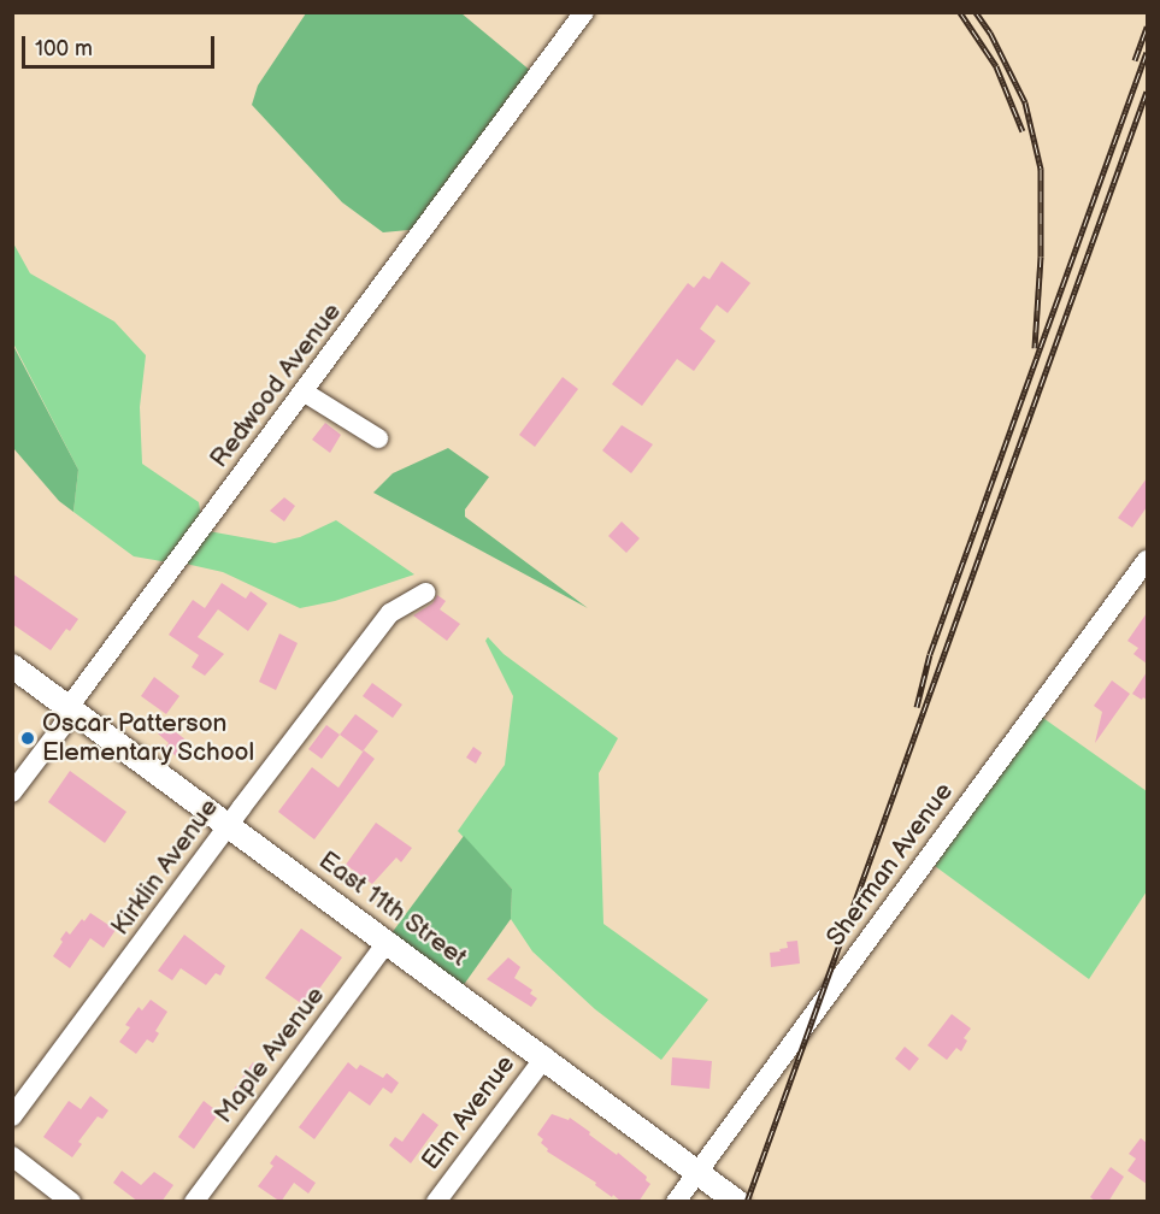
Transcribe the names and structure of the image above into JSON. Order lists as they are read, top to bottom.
{
  "streets": {
    "main road": ["East 11th Street"],
    "street": [
      "Redwood Avenue",
      "Sherman Avenue",
      "Kirklin Avenue",
      "Maple Avenue",
      "Elm Avenue"
    ]
  },
  "crossings": [
    ["Redwood Avenue", "East 11th Street"],
    ["Sherman Avenue", "East 11th Street"],
    ["Kirklin Avenue", "East 11th Street"],
    ["East 11th Street", "Maple Avenue"],
    ["East 11th Street", "Elm Avenue"]
  ],
  "places": ["Oscar Patterson Elementary School"],
  "scale_bar": "100 m"
}
